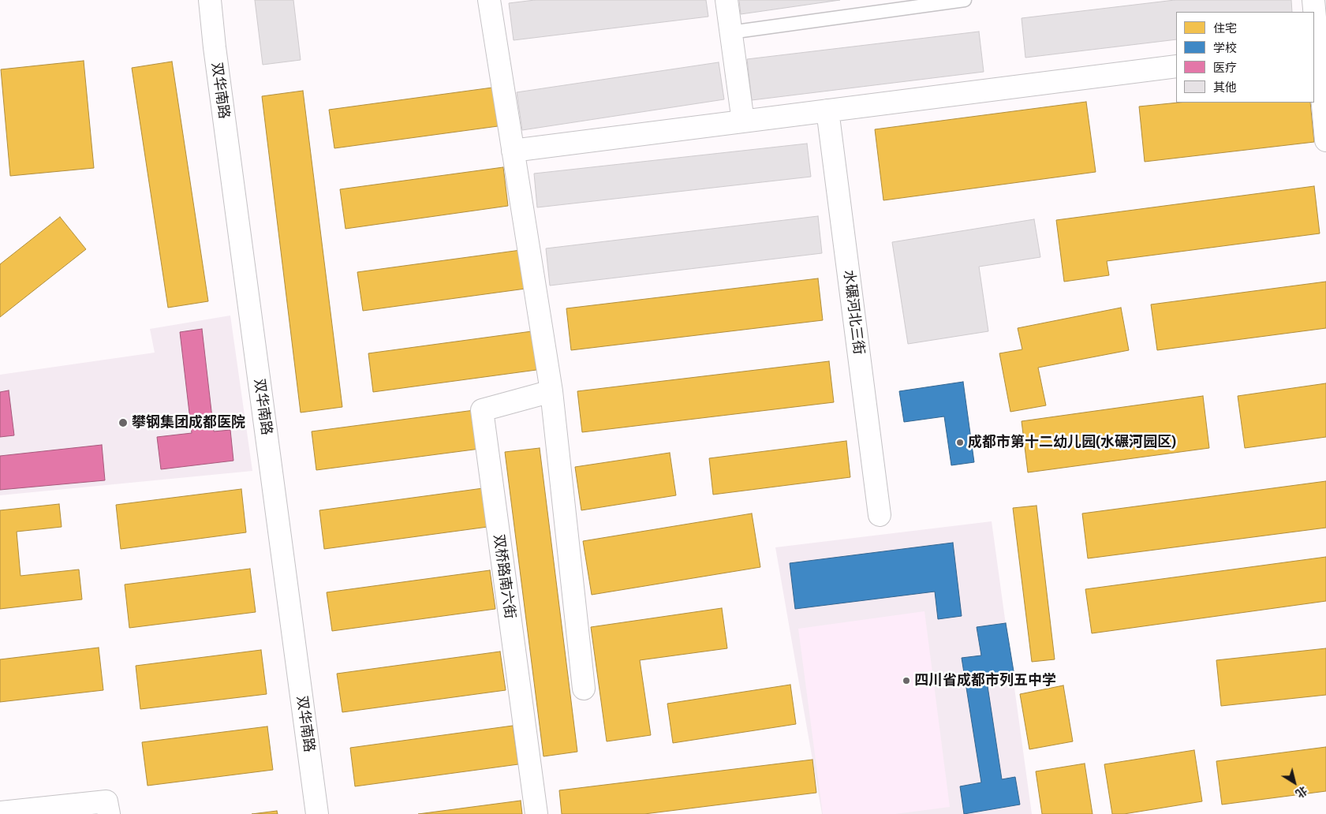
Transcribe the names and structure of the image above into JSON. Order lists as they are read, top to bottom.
{
  "streets": {
    "street": ["双华南路", "水碾河北三街", "双桥路南六街"]
  },
  "places": ["攀钢集团成都医院", "成都市第十二幼儿园(水碾河园区)", "四川省成都市列五中学"],
  "legend": [
    "住宅",
    "学校",
    "医疗",
    "其他"
  ],
  "north": "bottom right"
}
